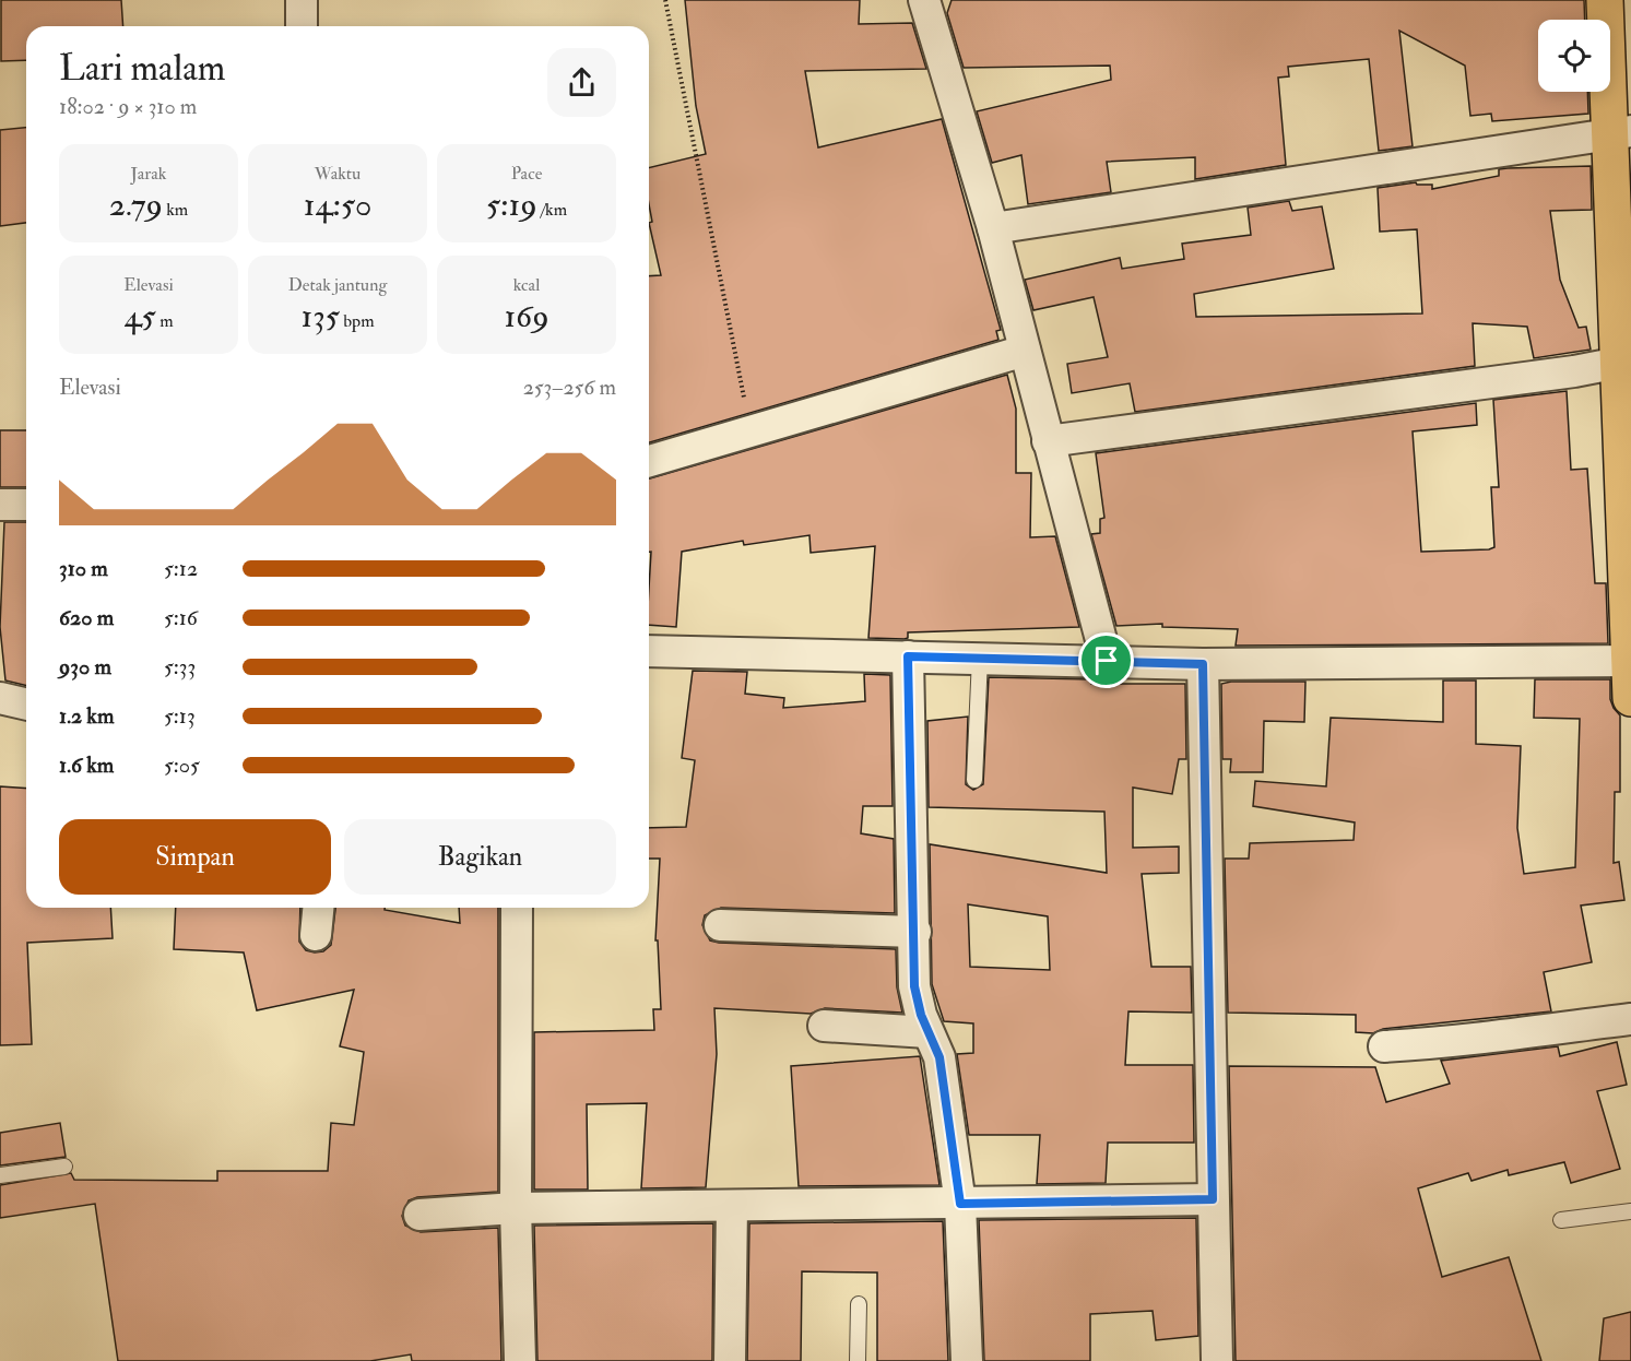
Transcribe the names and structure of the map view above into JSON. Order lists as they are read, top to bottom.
{
  "page": {
    "heading": ["Lari malam", "18:02 · 9 × 310 m"],
    "stats": [
      ["Jarak", "2.79 km"],
      ["Waktu", "14:50"],
      ["Pace", "5:19 /km"],
      ["Elevasi", "45 m"],
      ["Detak jantung", "135 bpm"],
      ["kcal", "169"]
    ],
    "chart": ["Elevasi", "253–256 m"],
    "list": [
      {
        "name": "310 m",
        "note": "5:12"
      },
      {
        "name": "620 m",
        "note": "5:16"
      },
      {
        "name": "930 m",
        "note": "5:33"
      },
      {
        "name": "1.2 km",
        "note": "5:13"
      },
      {
        "name": "1.6 km",
        "note": "5:05"
      }
    ],
    "buttons": ["Simpan", "Bagikan"]
  }
}
